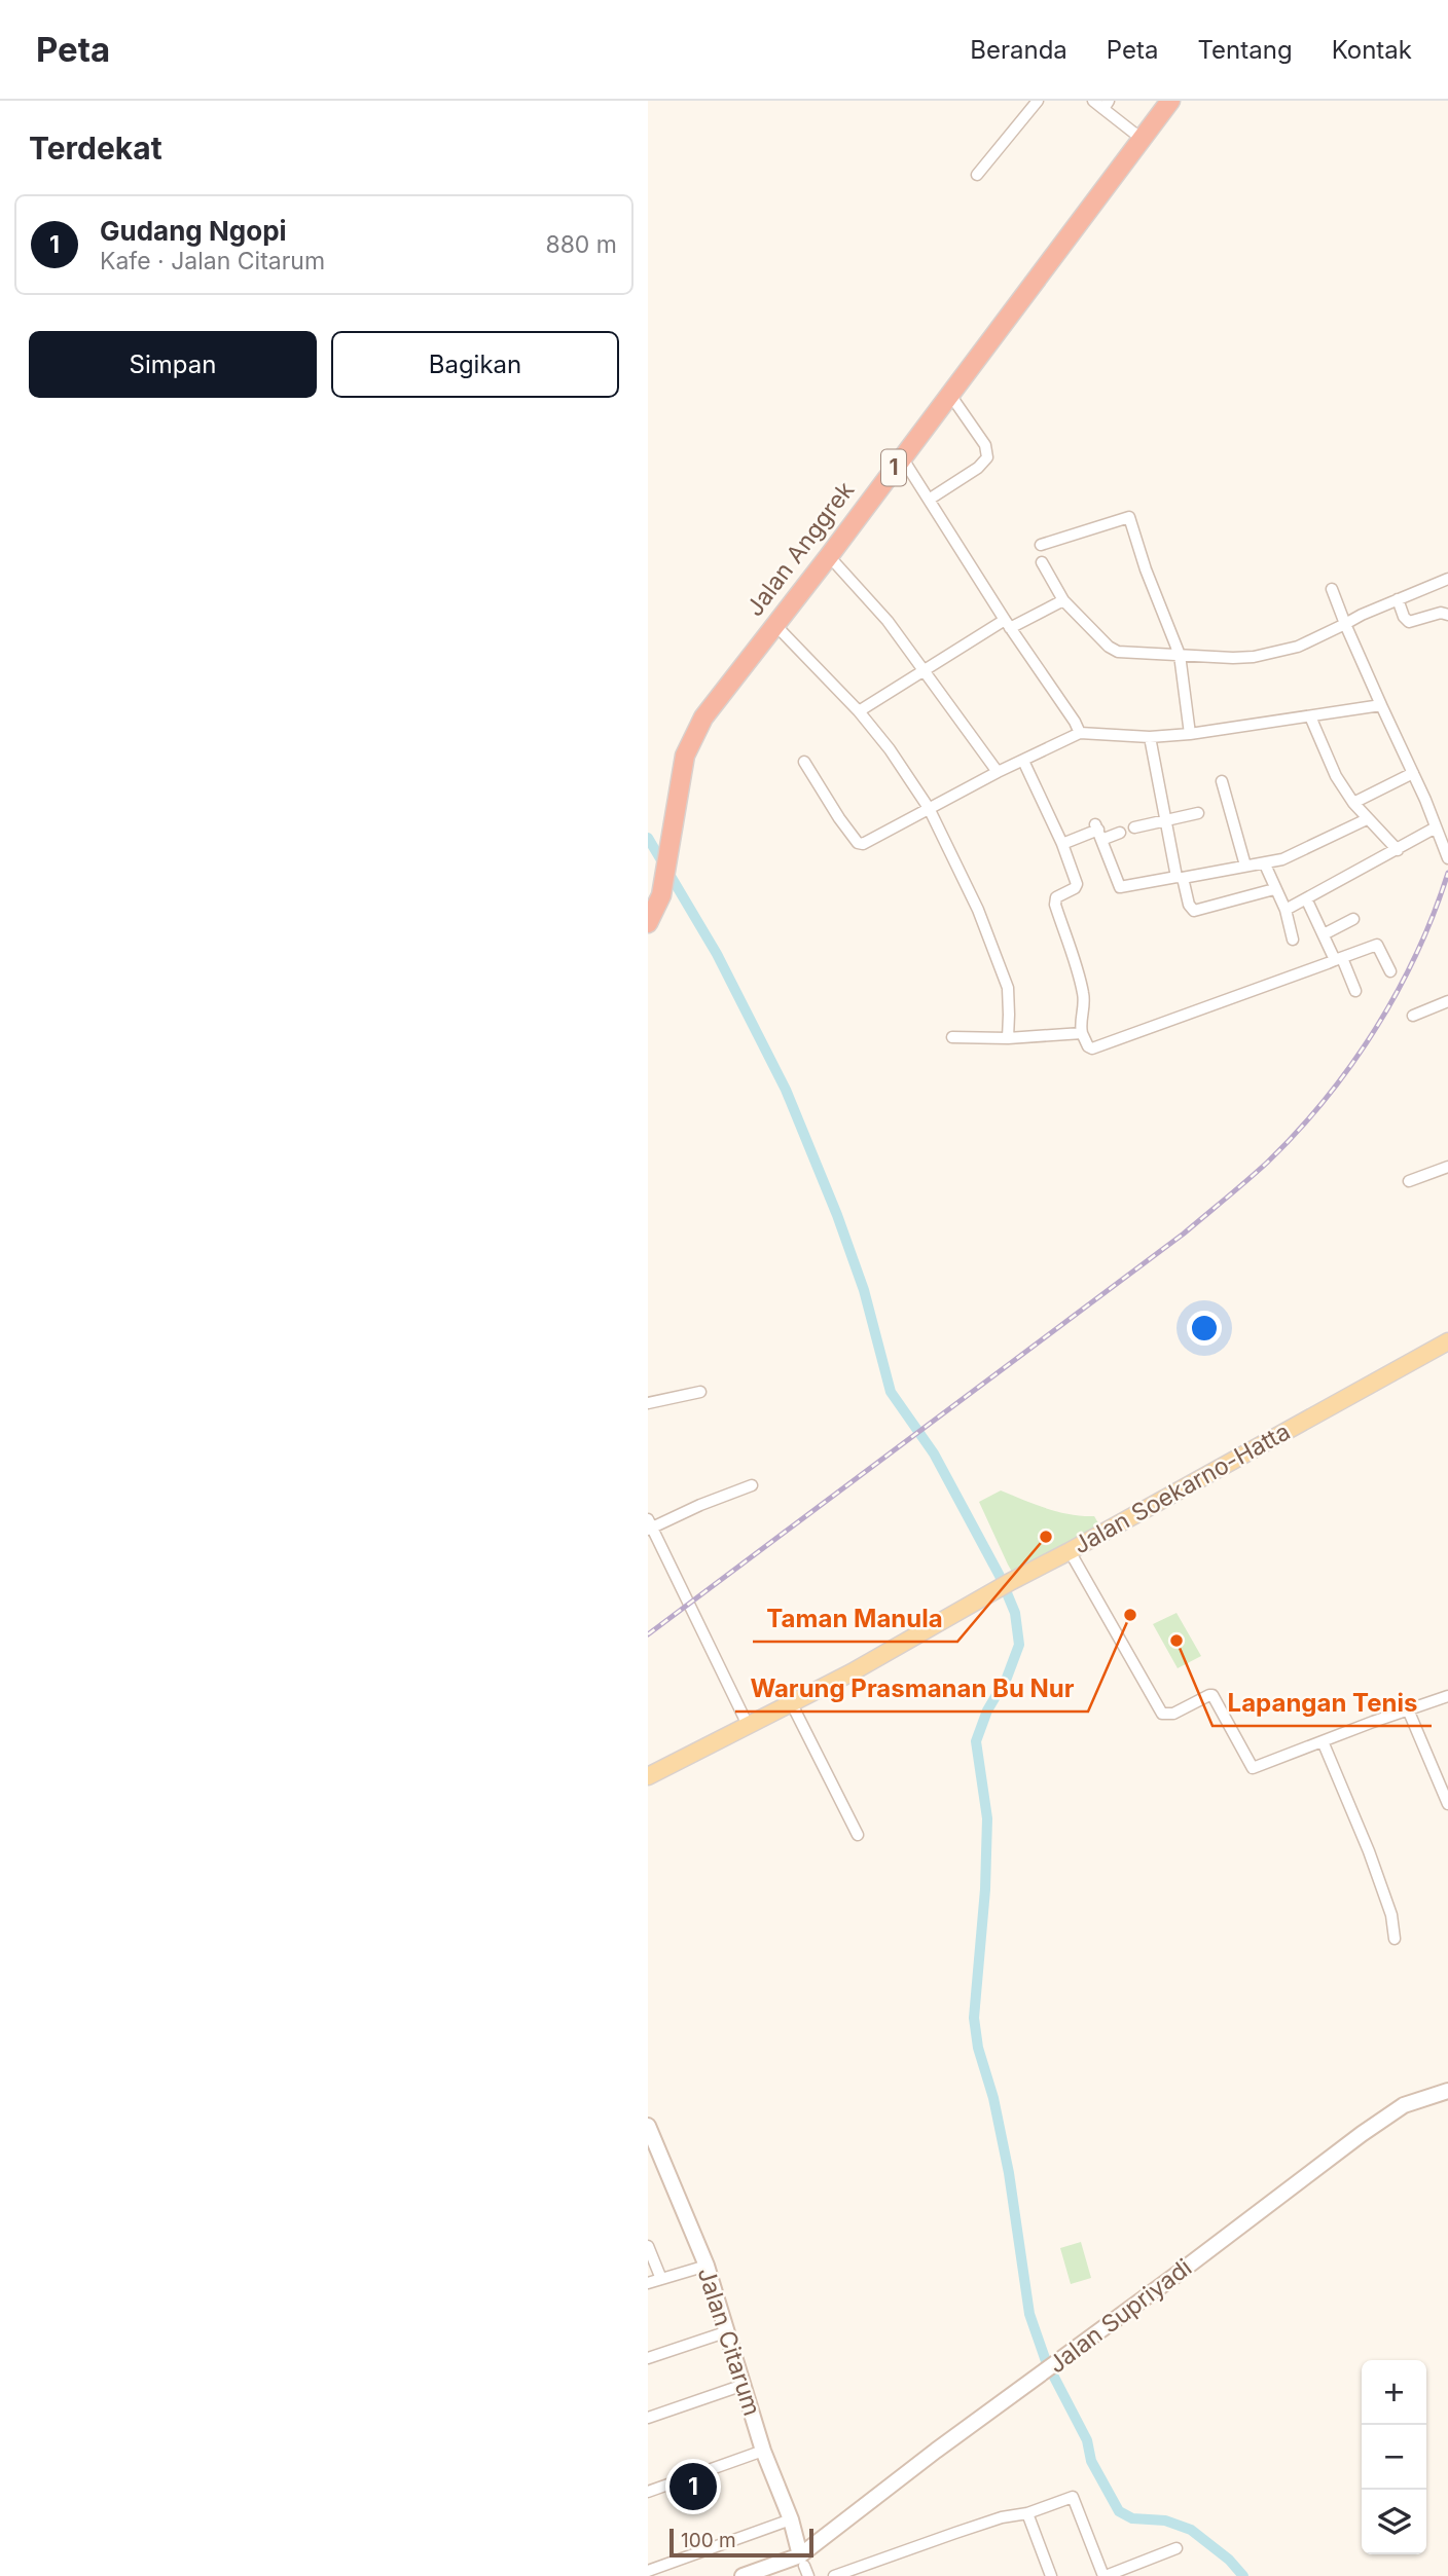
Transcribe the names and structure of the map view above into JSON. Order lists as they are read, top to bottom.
{
  "streets": {
    "highway": ["1", "Jalan Anggrek"],
    "main road": ["Jalan Soekarno-Hatta", "Jalan Supriyadi", "Jalan Citarum"]
  },
  "crossings": [
    ["Jalan Supriyadi", "Jalan Citarum"]
  ],
  "places": ["Taman Manula", "Warung Prasmanan Bu Nur", "Lapangan Tenis"],
  "scale_bar": "100 m",
  "page": {
    "header": "Peta",
    "nav": [
      "Beranda",
      "Peta",
      "Tentang",
      "Kontak"
    ],
    "heading": "Terdekat",
    "list": [
      {
        "mark": "1",
        "name": "Gudang Ngopi",
        "note": "Kafe · Jalan Citarum",
        "value": "880 m"
      }
    ],
    "buttons": ["Simpan", "Bagikan"],
    "map_buttons": ["+", "−"],
    "pins": "1",
    "scale": "100 m"
  }
}
